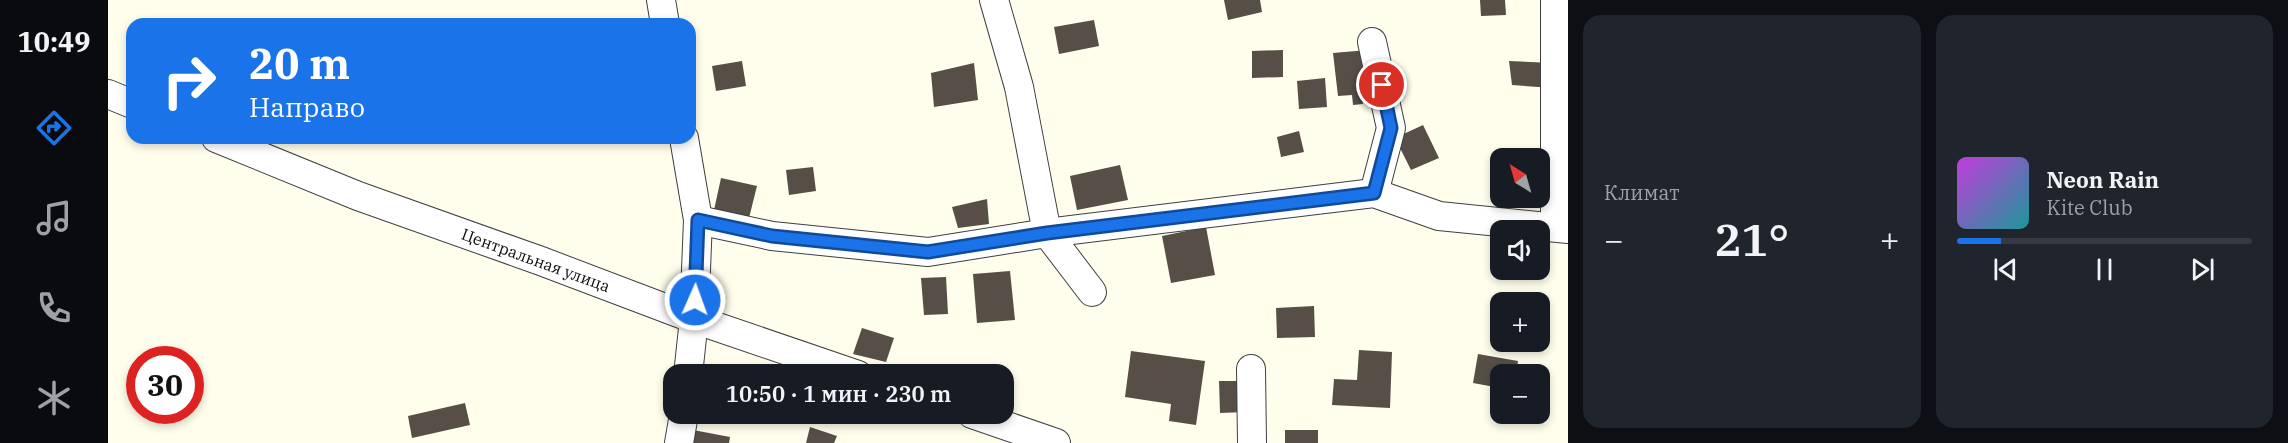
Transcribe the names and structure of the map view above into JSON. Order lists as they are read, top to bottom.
{
  "streets": {
    "street": ["Центральная улица"]
  },
  "north": "top left",
  "page": {
    "tabs": "10:49",
    "tile": "Климат",
    "turn": ["20 m", "Направо"],
    "map_buttons": ["+", "−"],
    "song": ["Neon Rain", "Kite Club"],
    "heat": ["−", "21°", "+"],
    "limit": "30",
    "trip": "10:50 · 1 мин · 230 m"
  }
}
